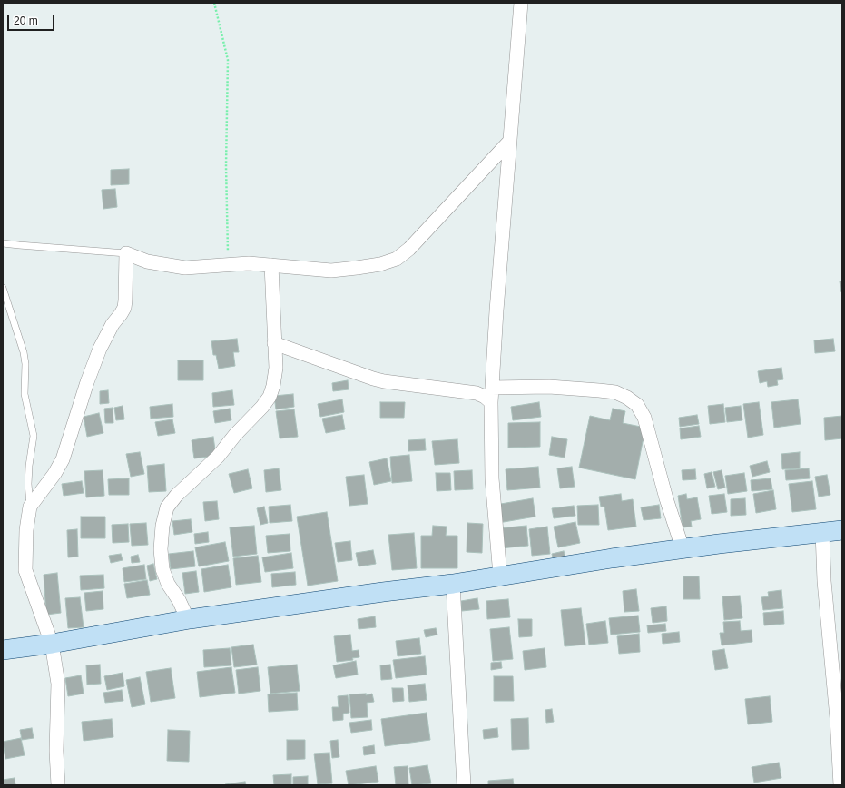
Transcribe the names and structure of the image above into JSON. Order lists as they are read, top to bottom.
{
  "scale_bar": "20 m"
}
